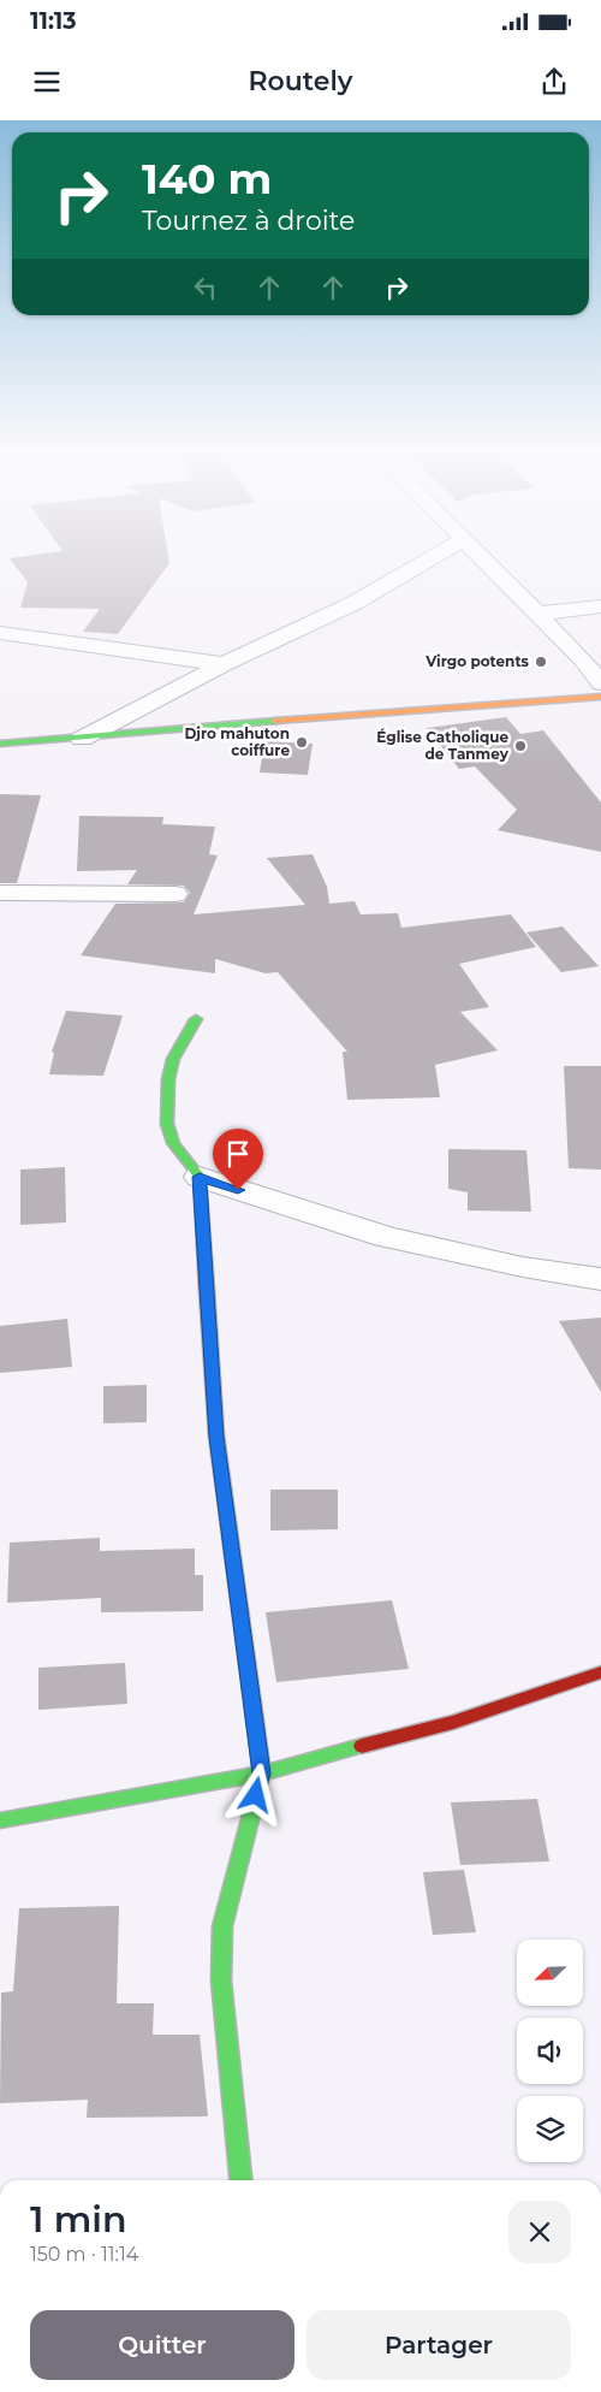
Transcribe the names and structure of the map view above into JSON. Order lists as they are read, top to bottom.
{
  "places": ["Virgo potents", "Djro mahuton coiffure", "Église Catholique de Tanmey"],
  "north": "bottom left",
  "page": {
    "status": "11:13",
    "header": "Routely",
    "turn": ["140 m", "Tournez à droite"],
    "heading": ["1 min", "150 m · 11:14"],
    "buttons": ["Quitter", "Partager"]
  }
}
